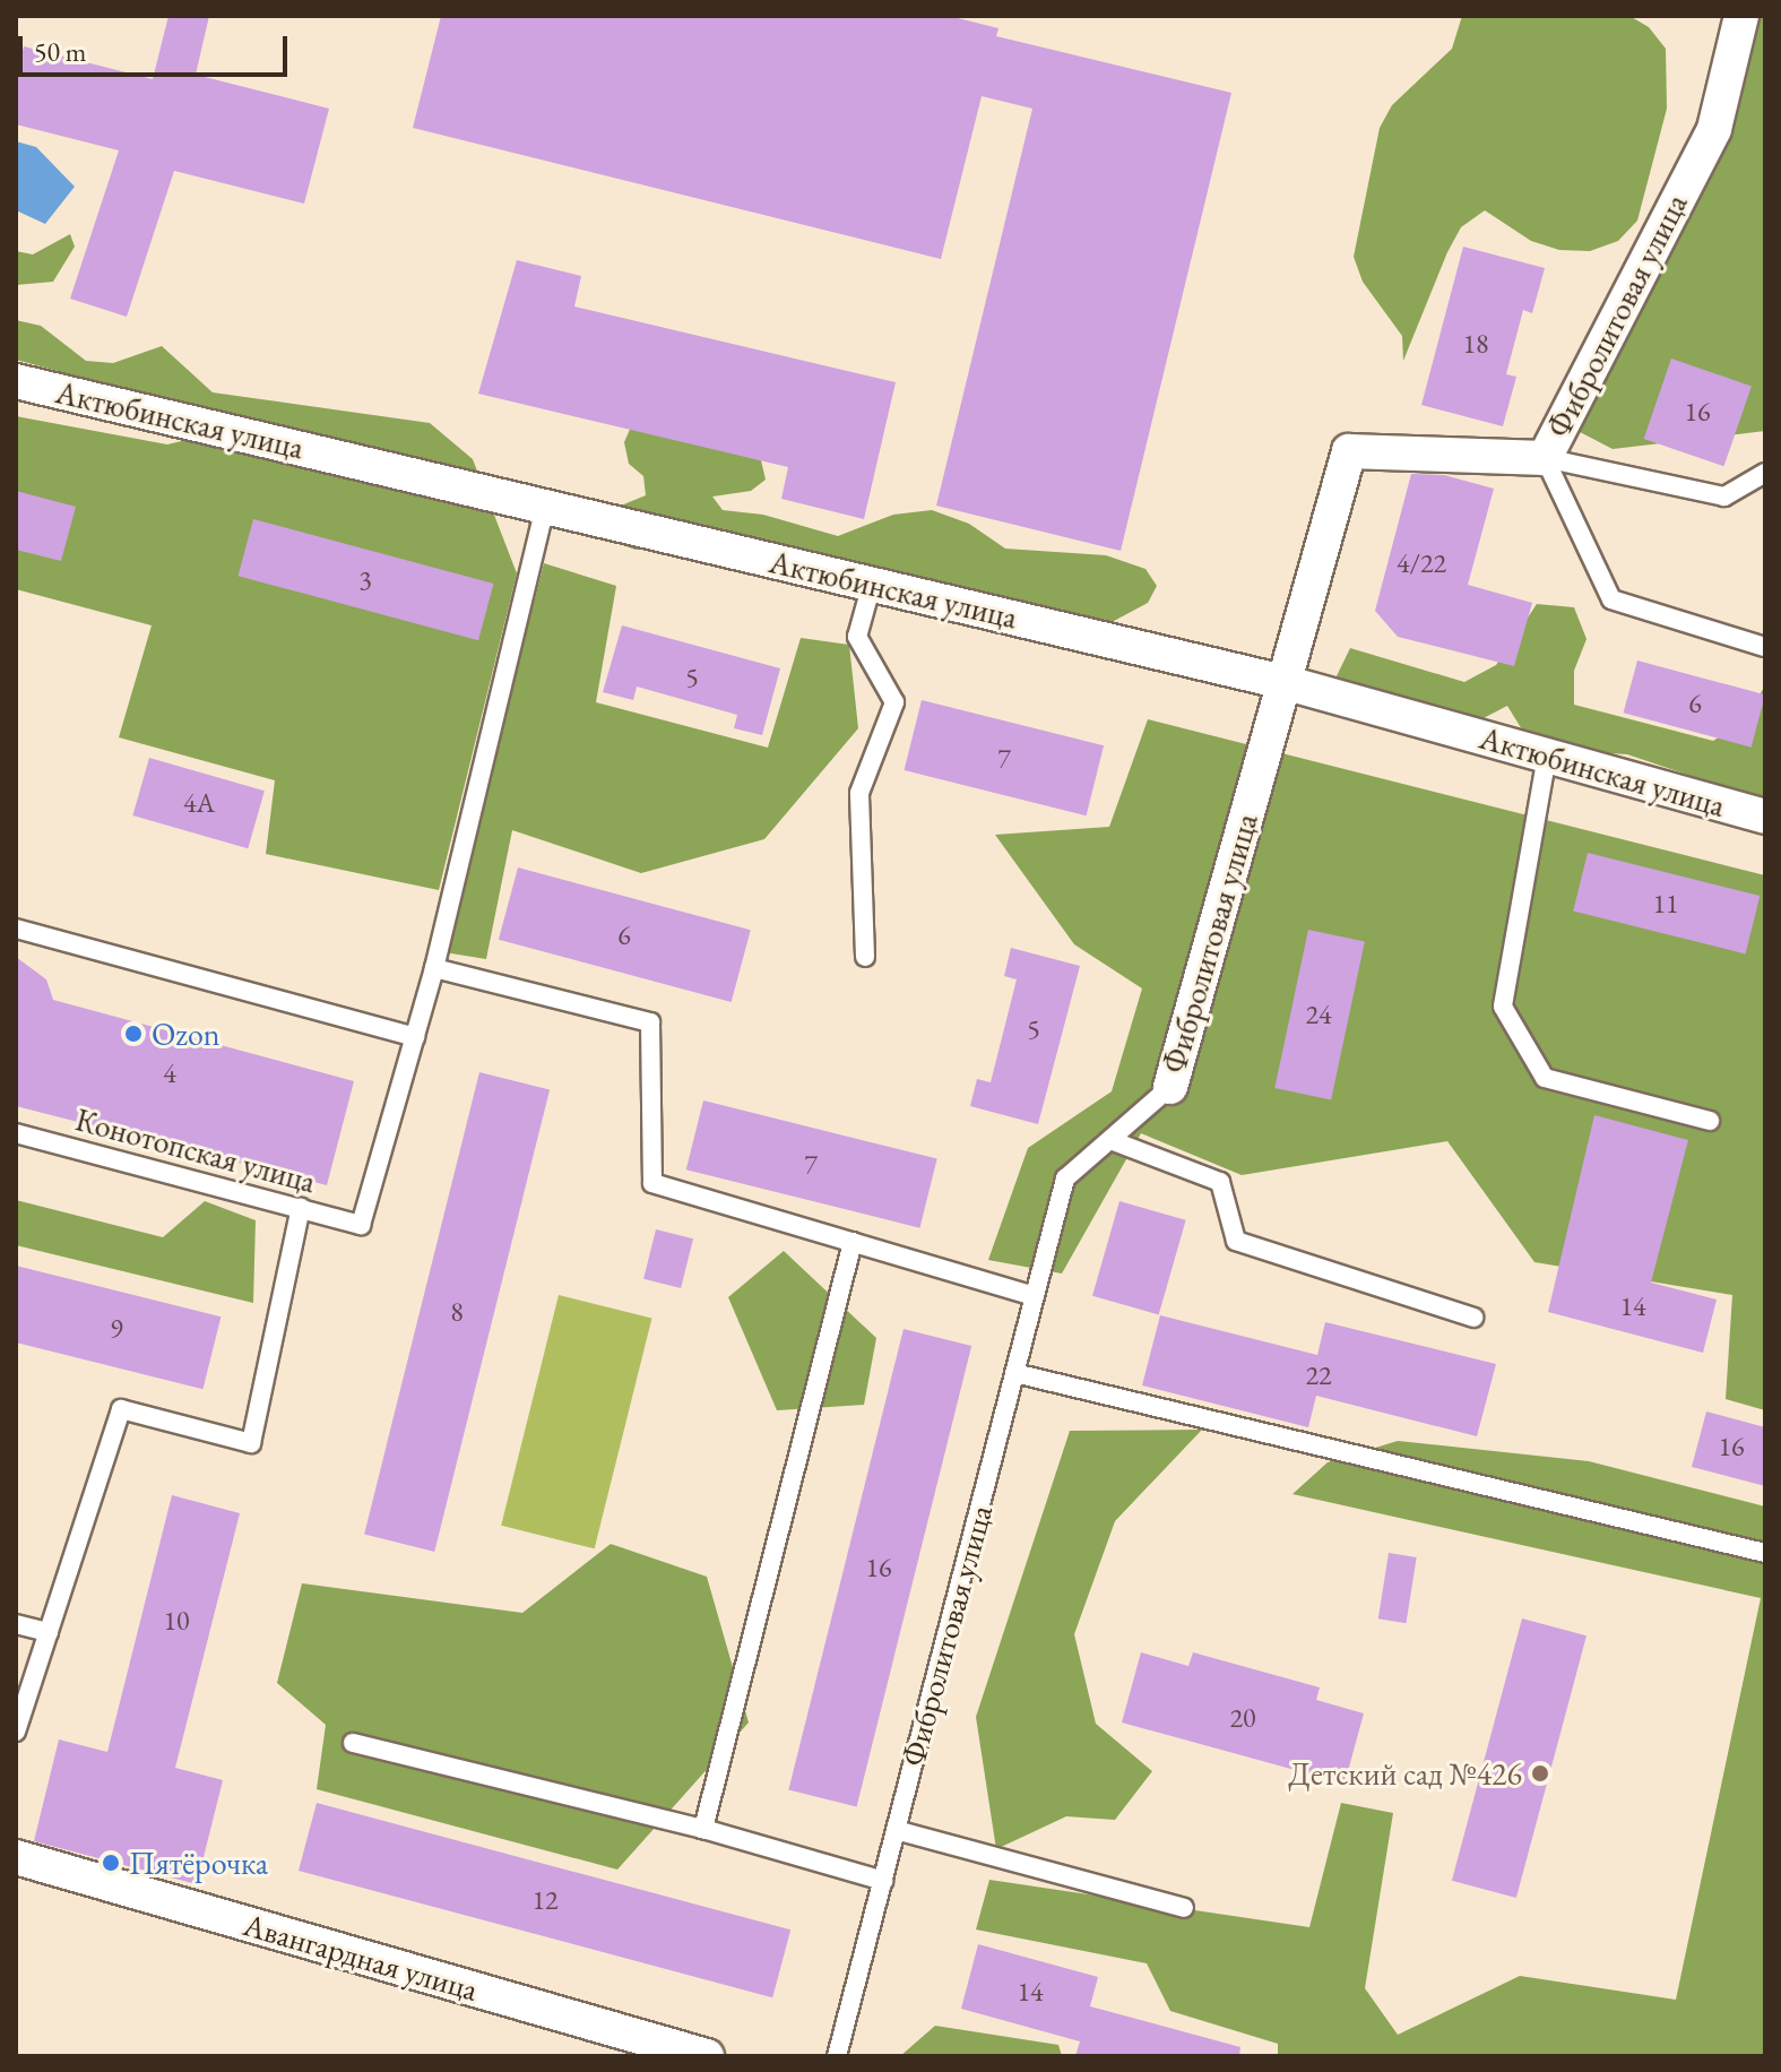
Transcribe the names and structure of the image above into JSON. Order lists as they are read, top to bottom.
{
  "streets": {
    "street": ["Фибролитовая улица", "Актюбинская улица", "Авангардная улица"],
    "lane": ["Конотопская улица"]
  },
  "crossings": [
    ["Фибролитовая улица", "Актюбинская улица"]
  ],
  "places": ["Ozon", "Детский сад №426", "Пятёрочка"],
  "house_numbers": [
    "18",
    "16",
    "4/22",
    "3",
    "5",
    "6",
    "7",
    "4А",
    "11",
    "6",
    "24",
    "5",
    "4",
    "7",
    "14",
    "8",
    "9",
    "22",
    "16",
    "16",
    "10",
    "20",
    "12",
    "14"
  ],
  "scale_bar": "50 m"
}
